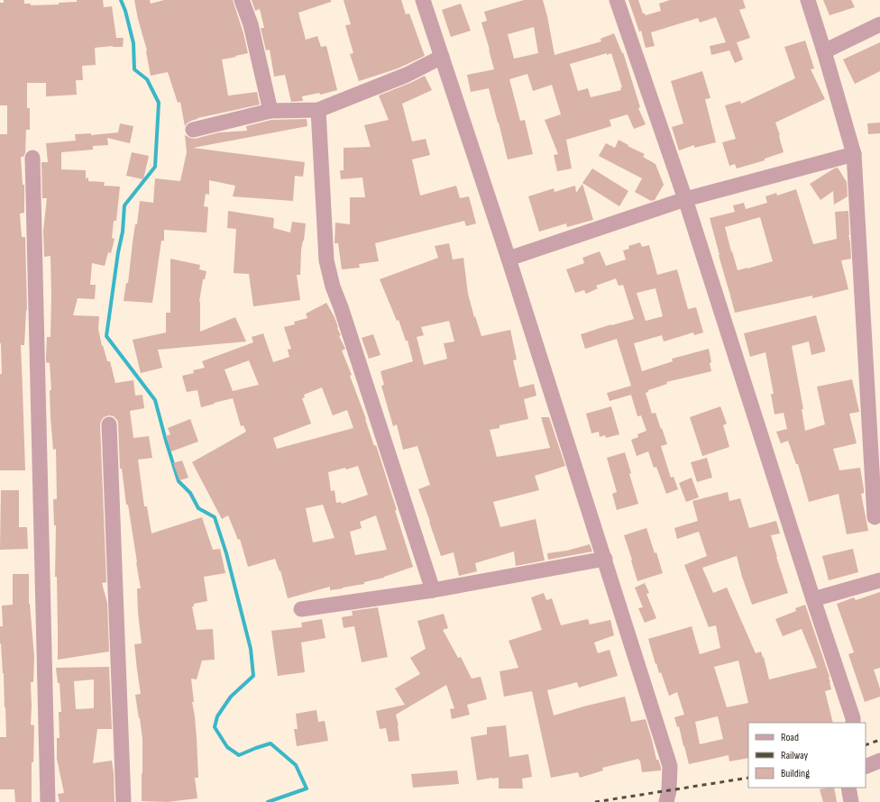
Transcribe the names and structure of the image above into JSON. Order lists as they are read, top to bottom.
{
  "legend": ["Road", "Railway", "Building"]
}
